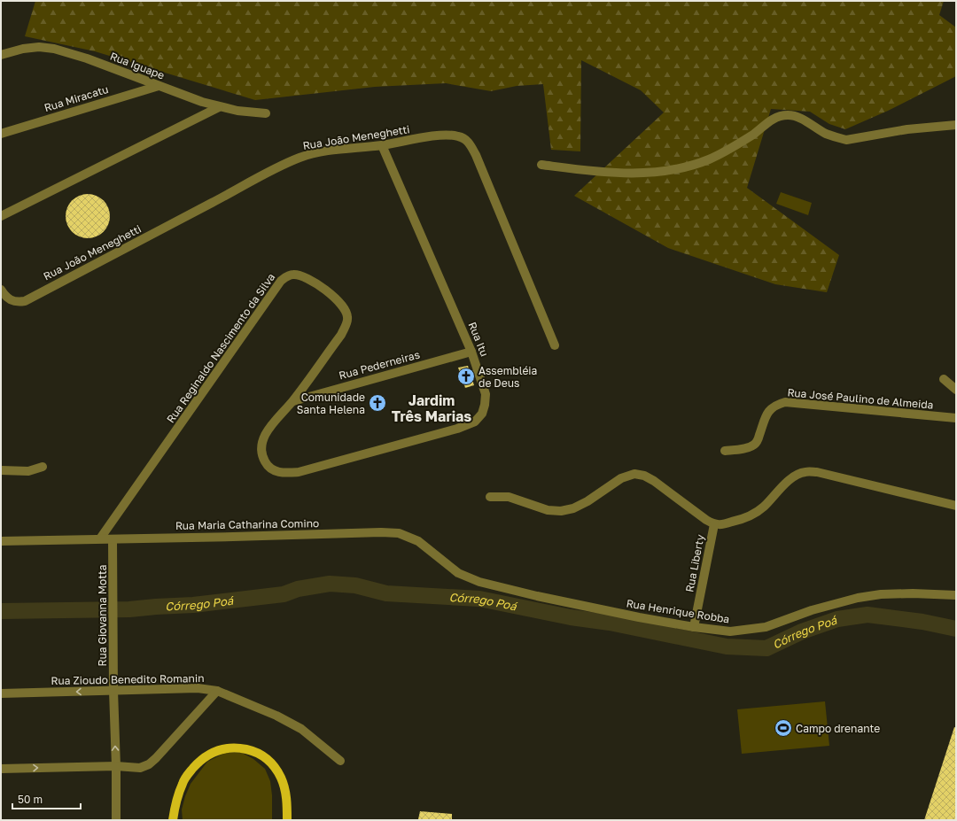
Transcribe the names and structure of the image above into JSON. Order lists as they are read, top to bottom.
{
  "streets": {
    "street": [
      "Rua Iguape",
      "Rua Miracatu",
      "Rua João Meneghetti",
      "Rua Itu",
      "Rua Reginaldo Nascimento da Silva",
      "Rua Pederneiras",
      "Rua José Paulino de Almeida",
      "Rua Maria Catharina Comino",
      "Rua Liberty",
      "Rua Henrique Robba",
      "Rua Giovanna Motta",
      "Rua Zioudo Benedito Romanin"
    ]
  },
  "crossings": [
    ["Rua Iguape", "Rua Miracatu"],
    ["Rua João Meneghetti", "Rua Itu"],
    ["Rua Itu", "Rua Reginaldo Nascimento da Silva"],
    ["Rua Itu", "Rua Pederneiras"],
    ["Rua Reginaldo Nascimento da Silva", "Rua Pederneiras"],
    ["Rua Reginaldo Nascimento da Silva", "Rua Maria Catharina Comino"],
    ["Rua Maria Catharina Comino", "Rua Henrique Robba"],
    ["Rua Maria Catharina Comino", "Rua Giovanna Motta"],
    ["Rua Liberty", "Rua Henrique Robba"],
    ["Rua Giovanna Motta", "Rua Zioudo Benedito Romanin"]
  ],
  "districts": ["Jardim Três Marias"],
  "water": ["Córrego Poá"],
  "places": {
    "church": ["Assembléia de Deus", "Comunidade Santa Helena"],
    "sports": ["Campo drenante"]
  },
  "scale_bar": "50 m"
}
